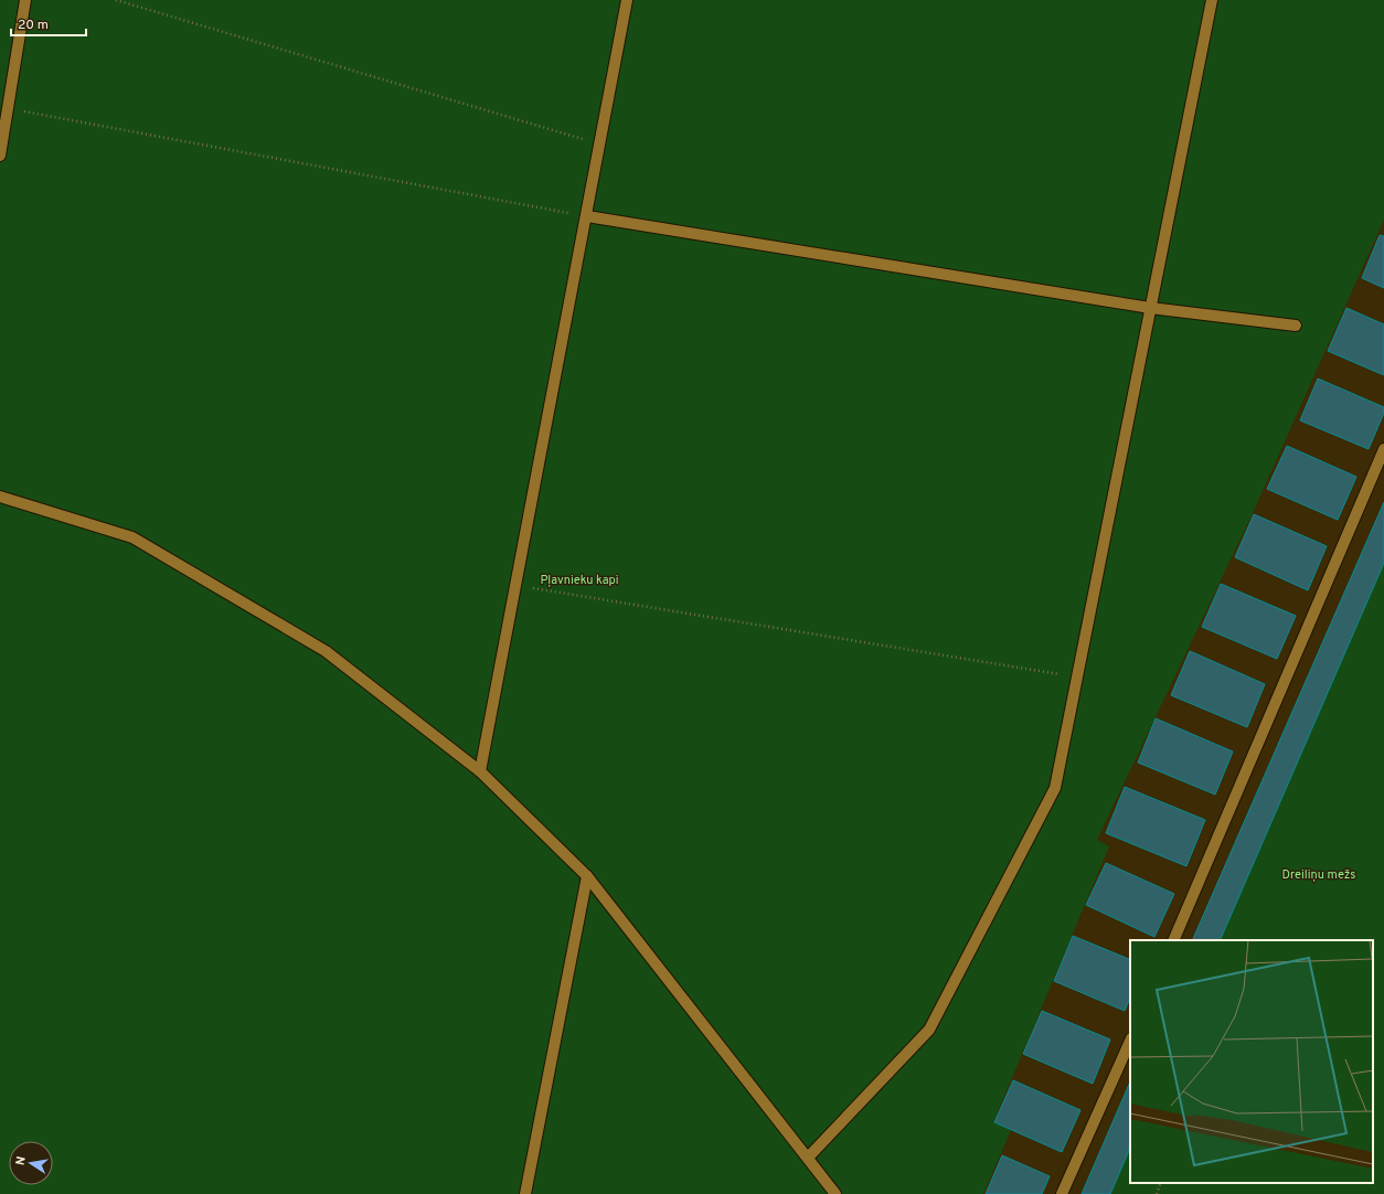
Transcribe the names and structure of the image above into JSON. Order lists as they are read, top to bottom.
{
  "parks": ["Pļavnieku kapi", "Dreiliņu mežs"],
  "scale_bar": "20 m",
  "north": "left"
}
